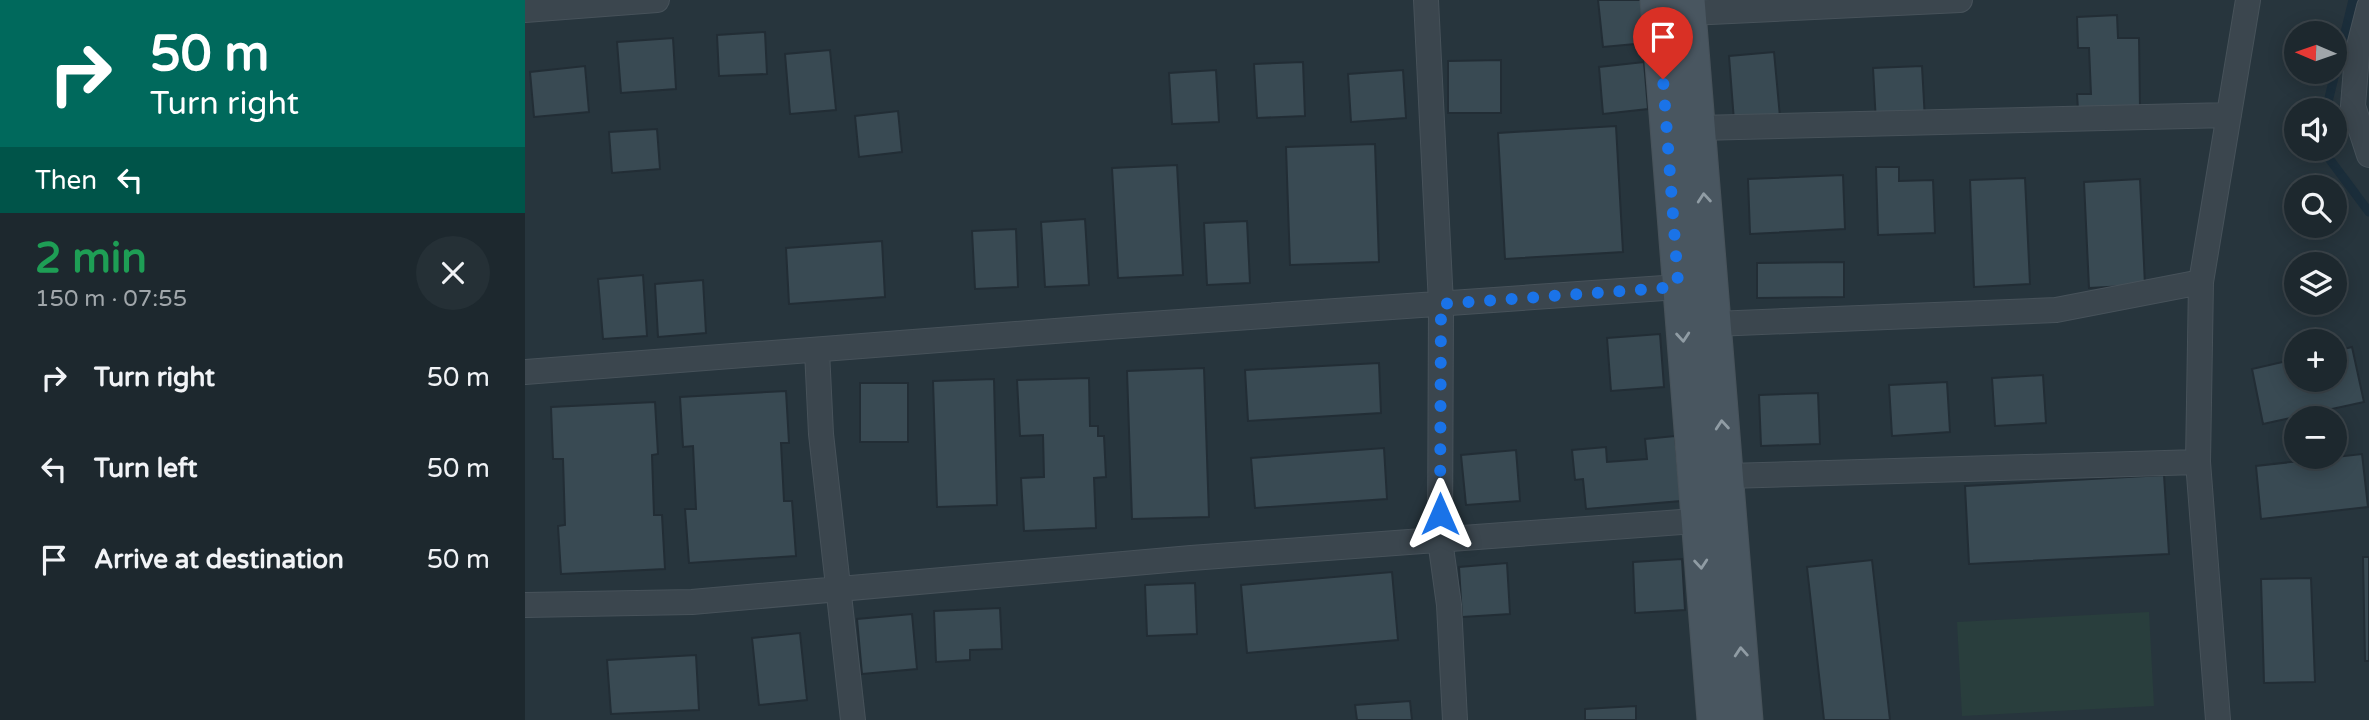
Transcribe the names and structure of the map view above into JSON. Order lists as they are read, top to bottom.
{
  "north": "left",
  "page": {
    "turn": ["50 m", "Turn right"],
    "map_buttons": ["+", "−"],
    "then": "Then",
    "heading": ["2 min", "150 m · 07:55"],
    "list": [
      {
        "name": "Turn right",
        "value": "50 m"
      },
      {
        "name": "Turn left",
        "value": "50 m"
      },
      {
        "name": "Arrive at destination",
        "value": "50 m"
      }
    ]
  }
}
